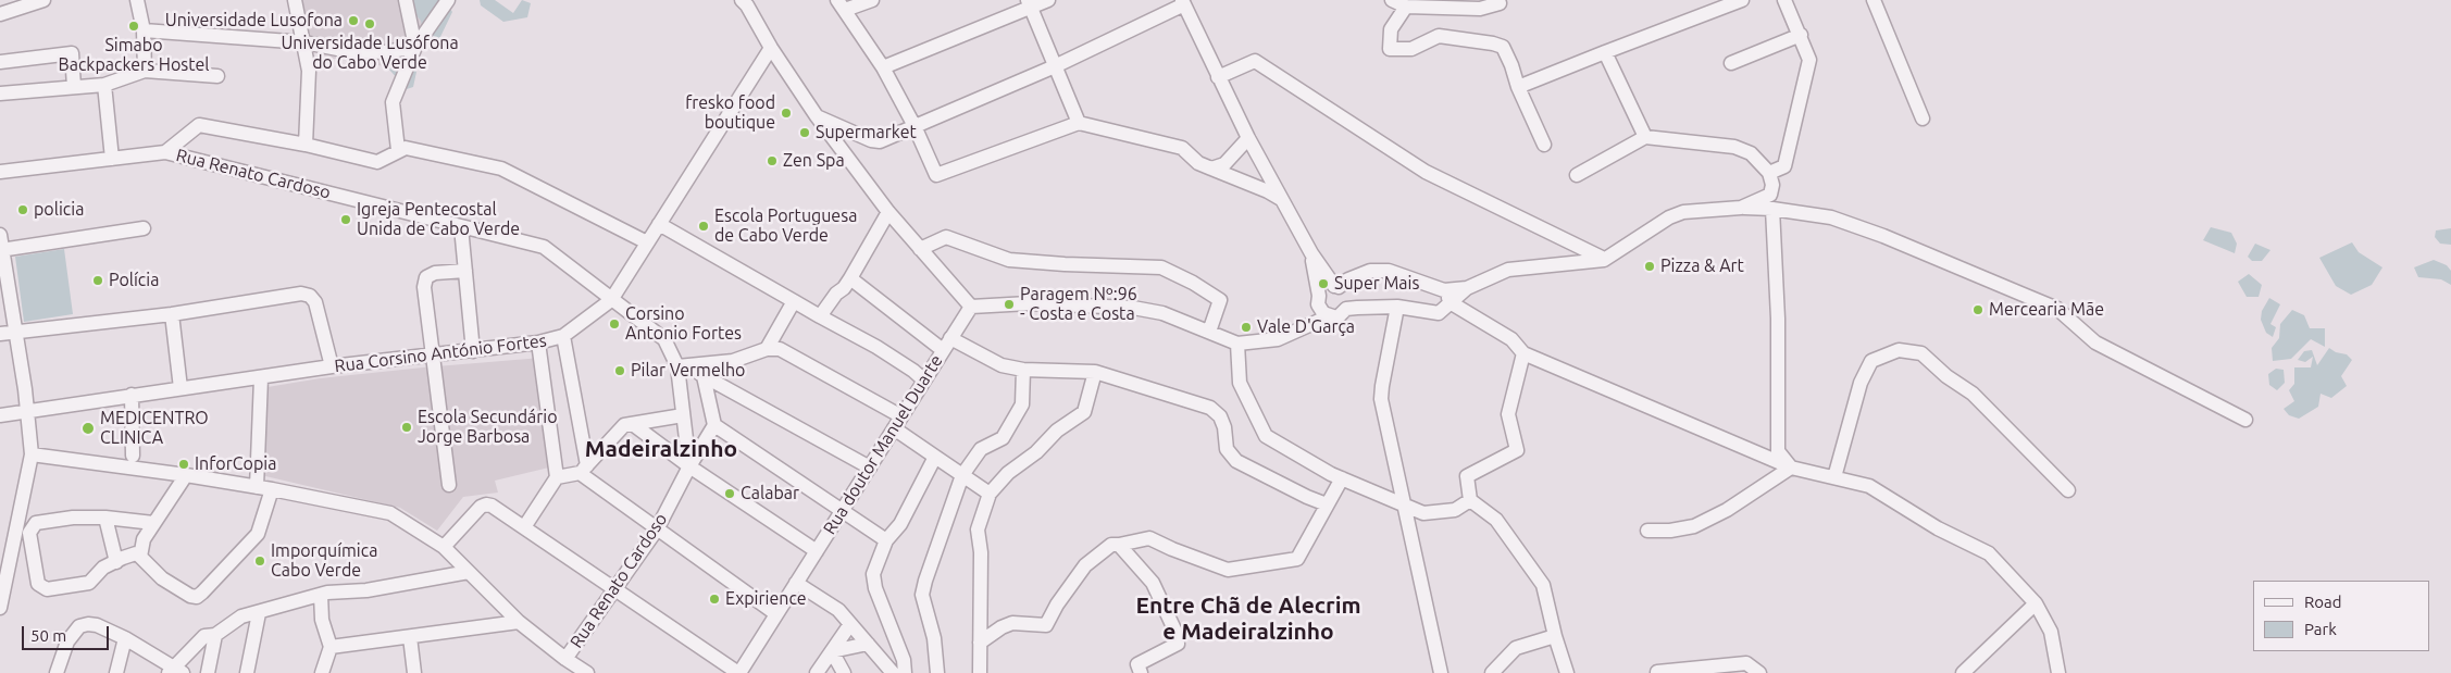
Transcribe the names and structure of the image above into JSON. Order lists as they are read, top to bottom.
{
  "streets": {
    "street": ["Rua Renato Cardoso", "Rua Corsino António Fortes", "Rua doutor Manuel Duarte"]
  },
  "crossings": [
    ["Rua Renato Cardoso", "Rua Corsino António Fortes"]
  ],
  "districts": ["Madeiralzinho", "Entre Chã de Alecrim e Madeiralzinho"],
  "places": [
    "Universidade Lusofona",
    "Universidade Lusófona do Cabo Verde",
    "Simabo Backpackers Hostel",
    "fresko food boutique",
    "Supermarket",
    "Zen Spa",
    "policia",
    "Igreja Pentecostal Unida de Cabo Verde",
    "Escola Portuguesa de Cabo Verde",
    "Pizza & Art",
    "Polícia",
    "Super Mais",
    "Paragem Nº:96 - Costa e Costa",
    "Mercearia Mãe",
    "Corsino Antonio Fortes",
    "Vale D'Garça",
    "Pilar Vermelho",
    "Escola Secundário Jorge Barbosa",
    "MEDICENTRO CLINICA",
    "InforCopia",
    "Calabar",
    "Imporquímica Cabo Verde",
    "Expirience"
  ],
  "legend": ["Road", "Park"],
  "scale_bar": "50 m"
}
